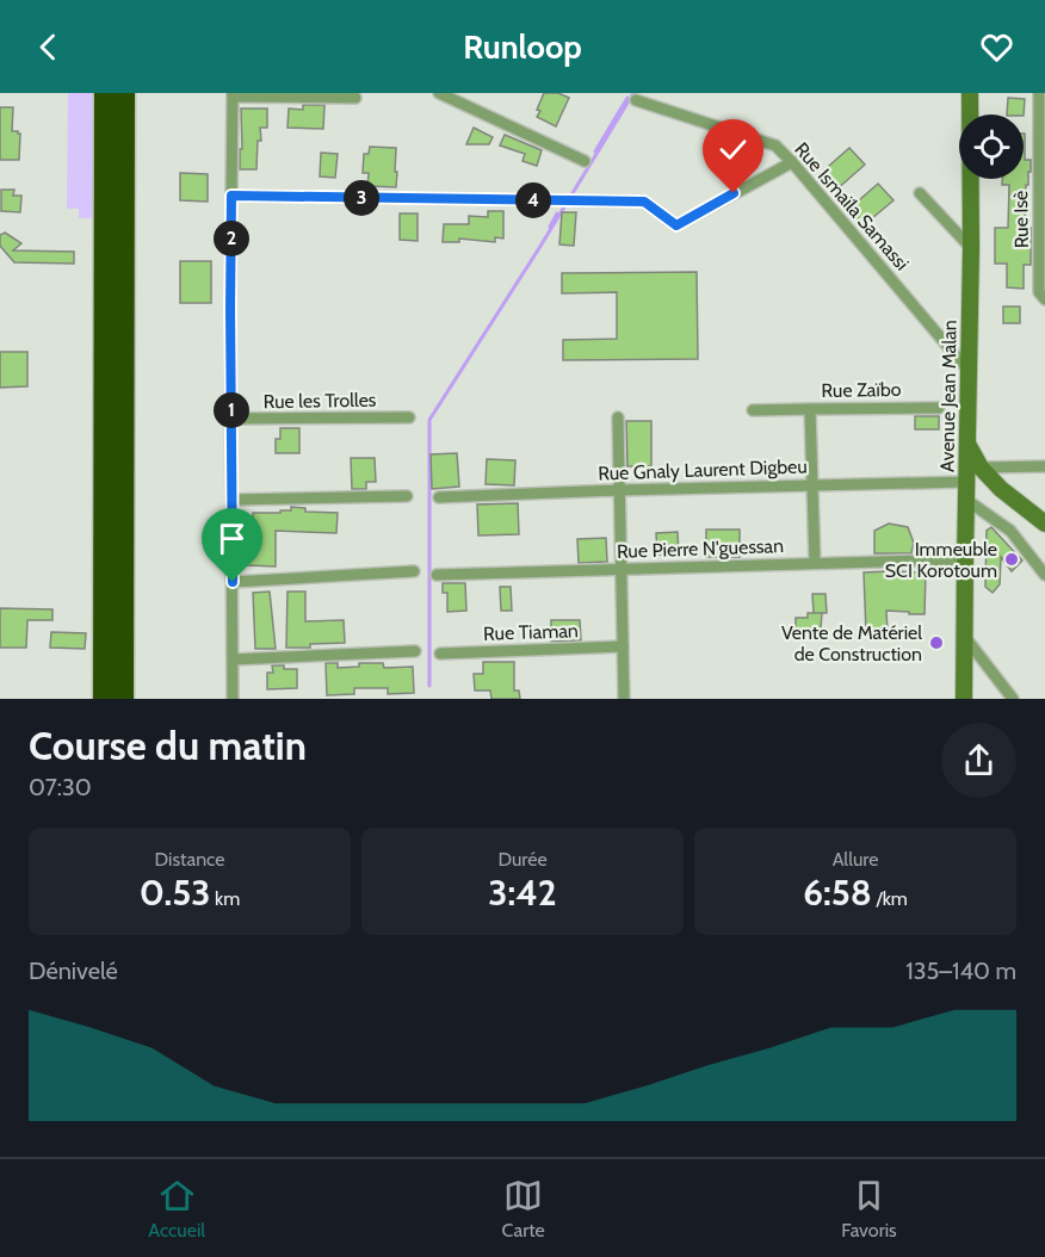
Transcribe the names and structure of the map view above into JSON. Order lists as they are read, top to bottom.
{
  "streets": {
    "main road": ["Avenue Jean Malan"],
    "street": [
      "Rue Ismaïla Samassi",
      "Rue Isè",
      "Rue Zaïbo",
      "Rue les Trolles",
      "Rue Gnaly Laurent Digbeu",
      "Rue Pierre N'guessan",
      "Rue Tiaman"
    ]
  },
  "crossings": [
    ["Rue Ismaïla Samassi", "Avenue Jean Malan"],
    ["Rue Zaïbo", "Rue Gnaly Laurent Digbeu"],
    ["Rue Zaïbo", "Rue Pierre N'guessan"],
    ["Avenue Jean Malan", "Rue Gnaly Laurent Digbeu"],
    ["Avenue Jean Malan", "Rue Pierre N'guessan"]
  ],
  "places": ["Immeuble SCI Korotoum", "Vente de Matériel de Construction"],
  "page": {
    "header": "Runloop",
    "pins": [
      "3",
      "4",
      "2",
      "1"
    ],
    "heading": ["Course du matin", "07:30"],
    "stats": [
      ["Distance", "0.53 km"],
      ["Durée", "3:42"],
      ["Allure", "6:58 /km"]
    ],
    "chart": ["Dénivelé", "135–140 m"],
    "tabs": ["Accueil", "Carte", "Favoris"]
  }
}
